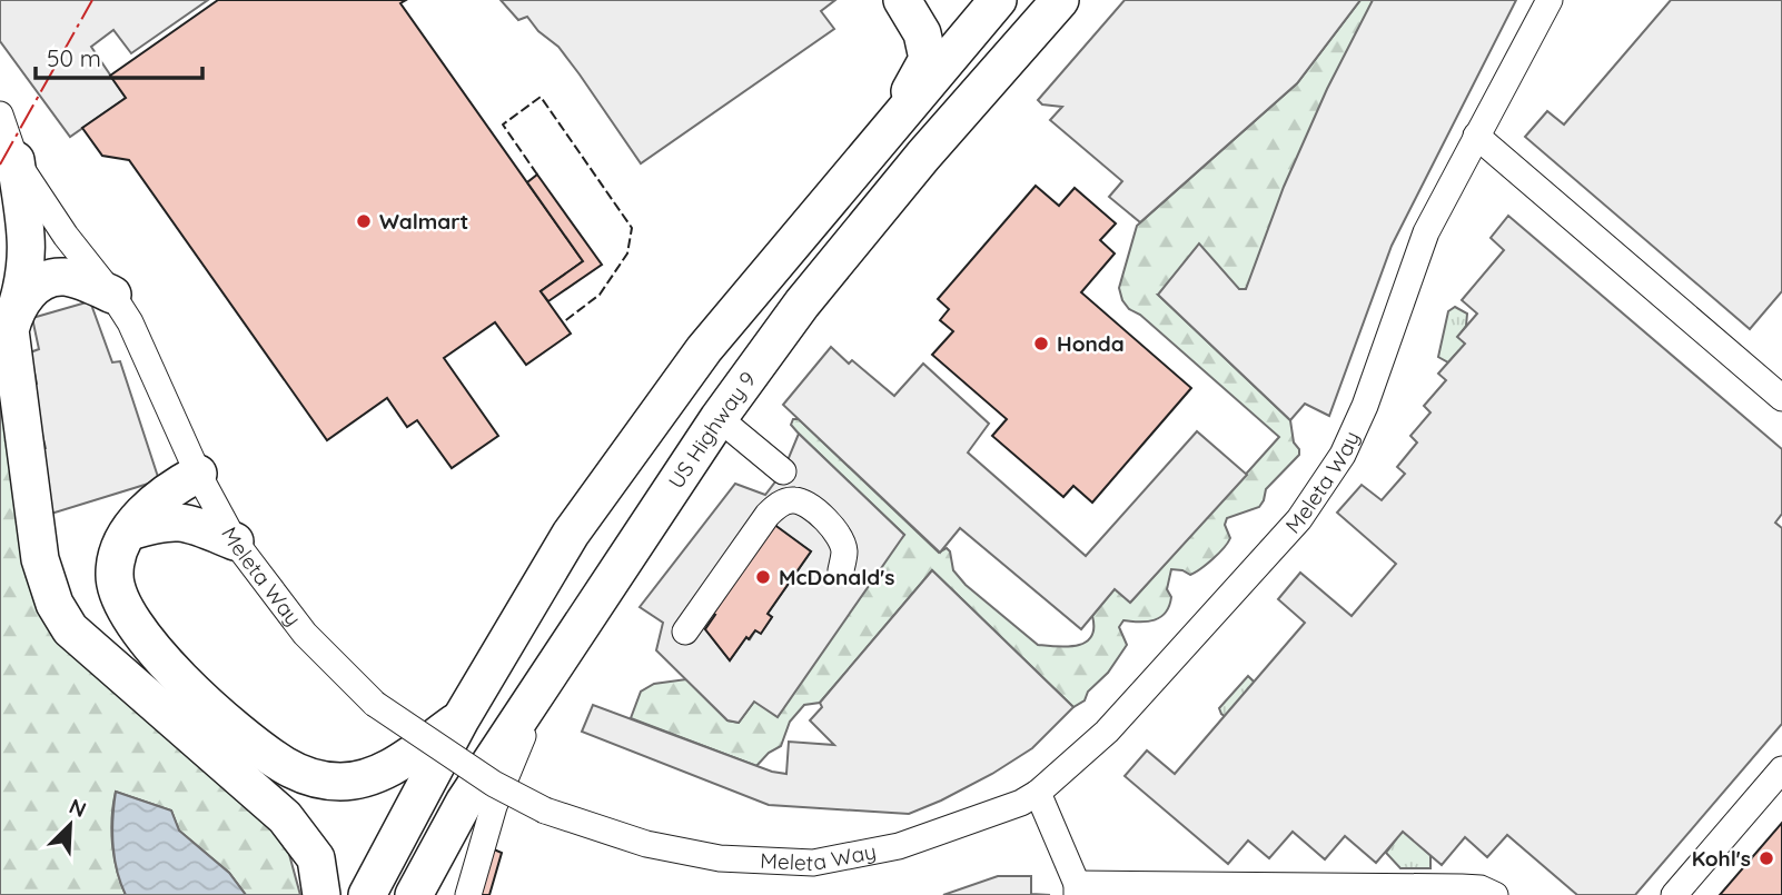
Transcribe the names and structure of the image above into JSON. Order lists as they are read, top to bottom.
{
  "streets": {
    "highway": ["US Highway 9"],
    "street": ["Meleta Way"]
  },
  "places": [
    "Walmart",
    "Honda",
    "McDonald's",
    "Kohl's"
  ],
  "scale_bar": "50 m",
  "north": "top right"
}
